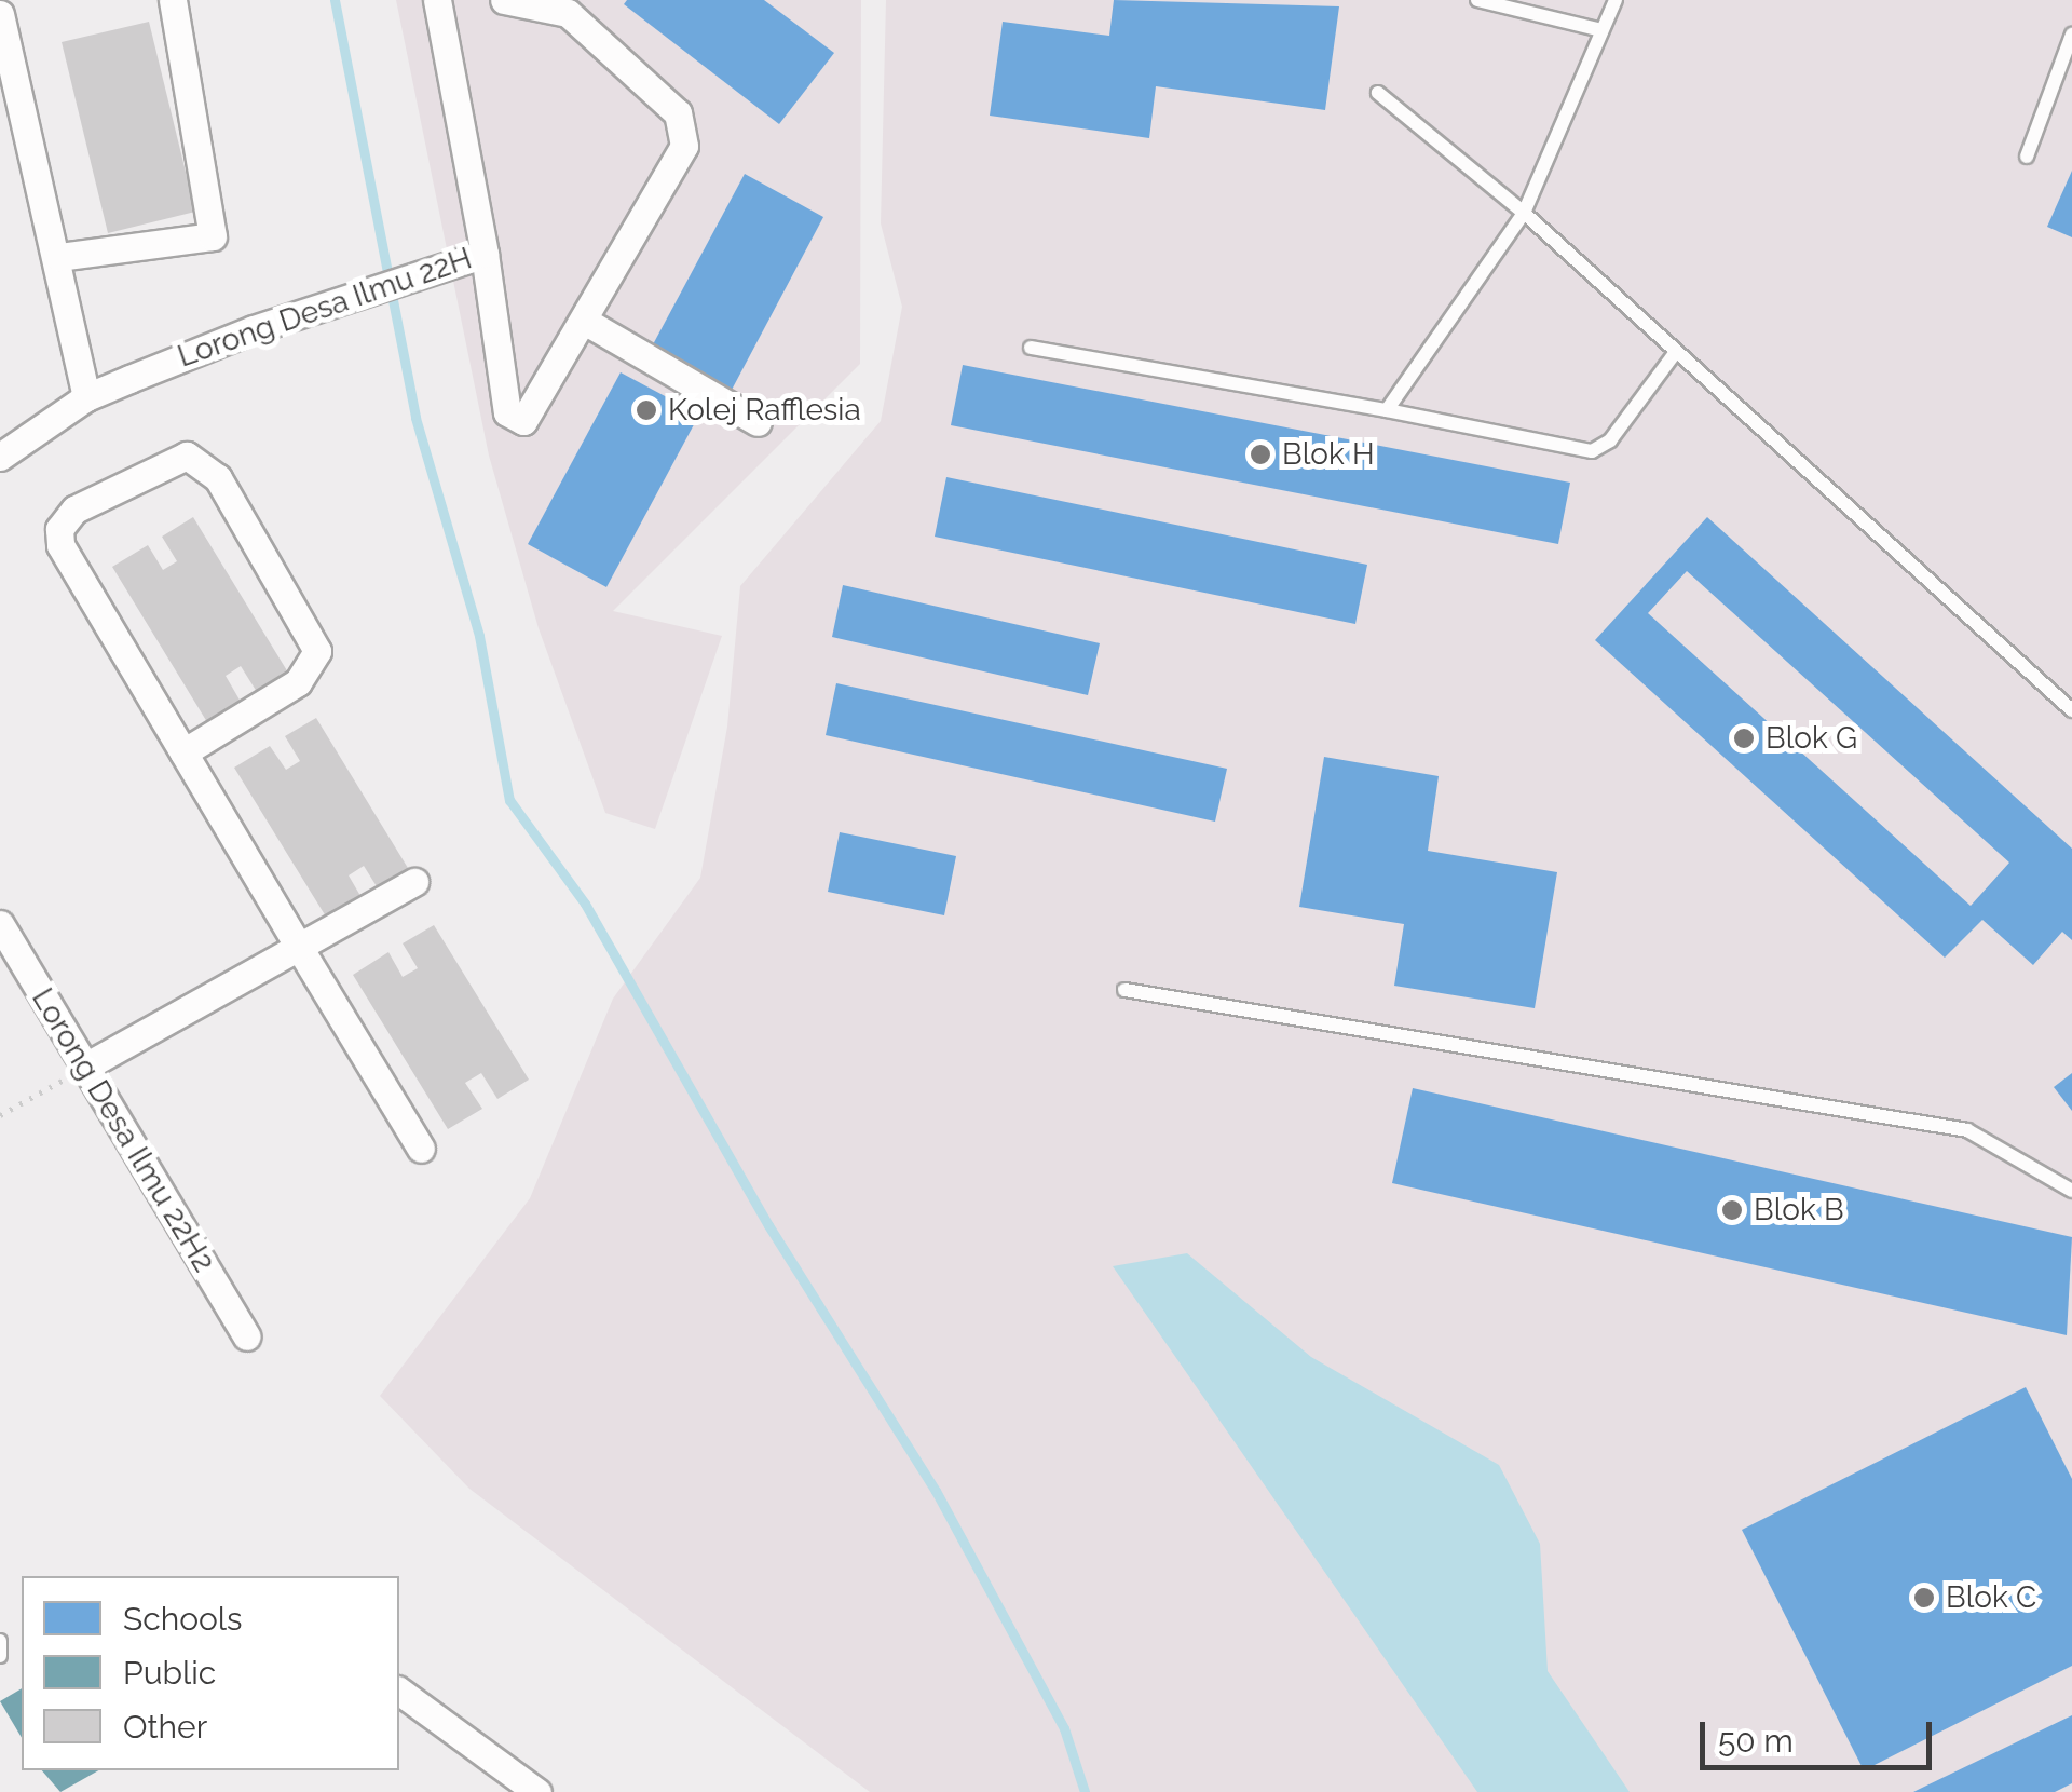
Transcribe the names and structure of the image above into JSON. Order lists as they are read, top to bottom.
{
  "streets": {
    "street": ["Lorong Desa Ilmu 22H", "Lorong Desa Ilmu 22H2"]
  },
  "places": [
    "Kolej Rafflesia",
    "Blok H",
    "Blok G",
    "Blok B",
    "Blok C"
  ],
  "legend": ["Schools", "Public", "Other"],
  "scale_bar": "50 m"
}
